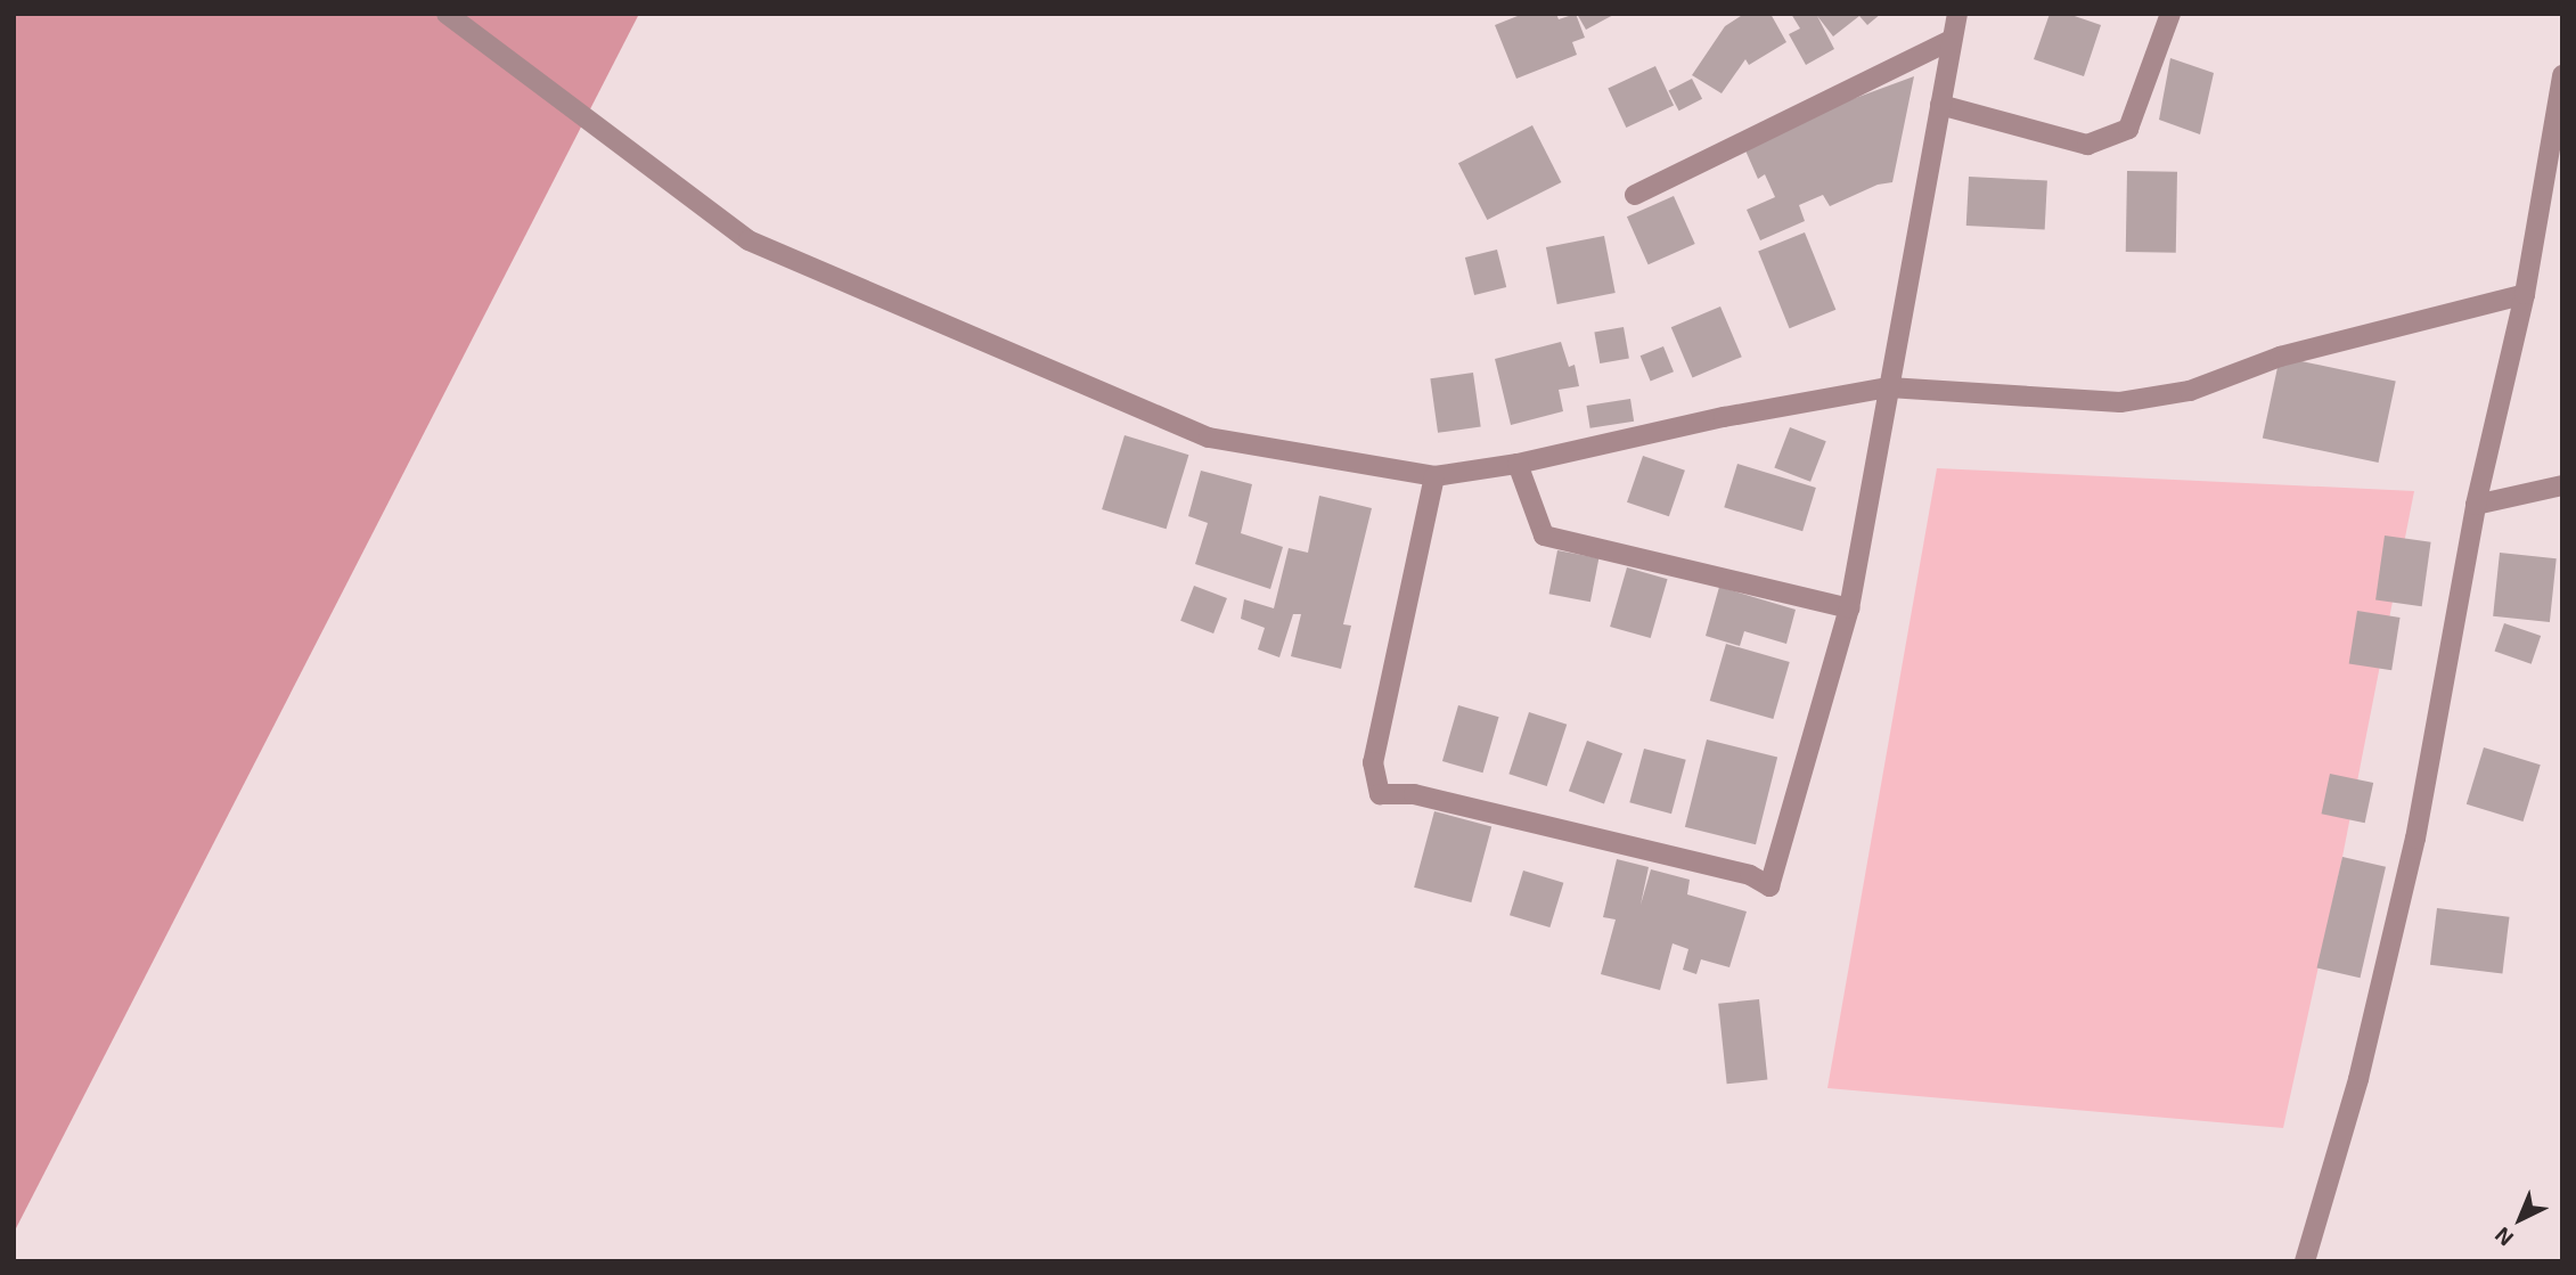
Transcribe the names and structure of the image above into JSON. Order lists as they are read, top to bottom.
{
  "north": "bottom left"
}
